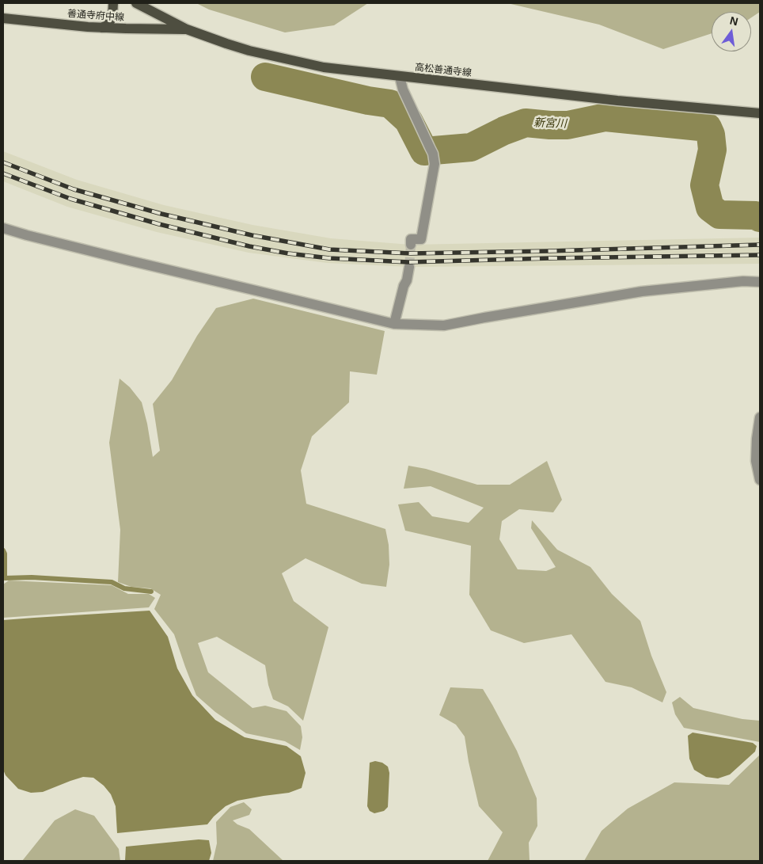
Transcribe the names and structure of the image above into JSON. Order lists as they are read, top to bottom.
{
  "streets": {
    "main road": ["善通寺府中線", "高松善通寺線"]
  },
  "crossings": [
    ["善通寺府中線", "高松善通寺線"]
  ],
  "water": ["新宮川"],
  "north": "top"
}
